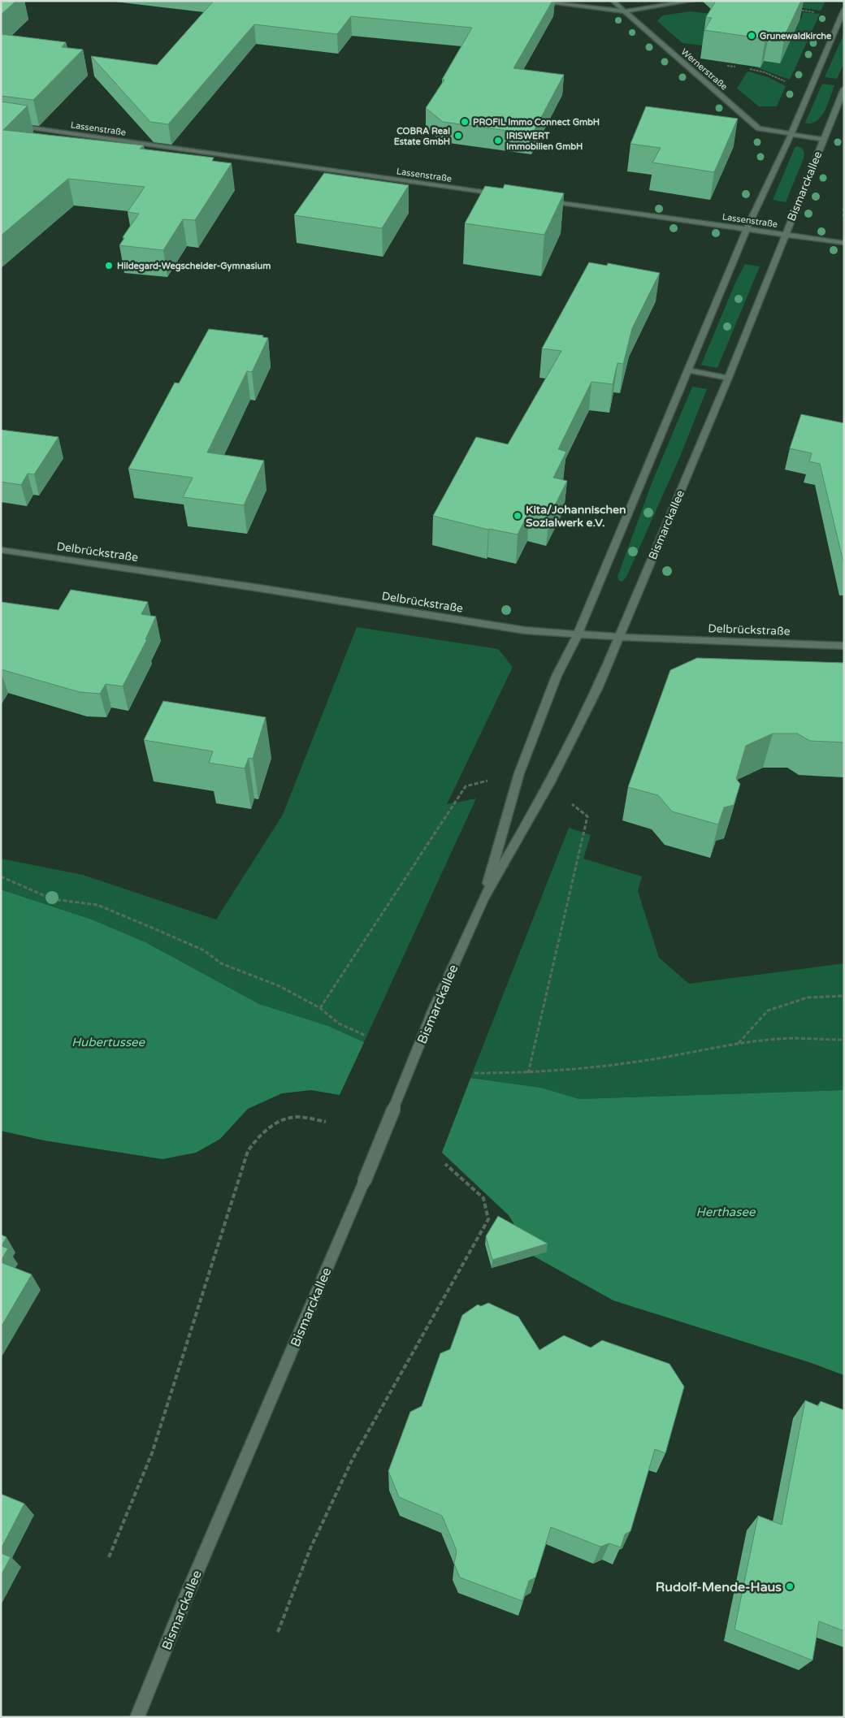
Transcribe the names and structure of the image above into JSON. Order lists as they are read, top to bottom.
{
  "streets": {
    "street": [
      "Wernerstraße",
      "Lassenstraße",
      "Bismarckallee",
      "Delbrückstraße"
    ]
  },
  "crossings": [
    ["Wernerstraße", "Bismarckallee"],
    ["Lassenstraße", "Bismarckallee"],
    ["Bismarckallee", "Delbrückstraße"]
  ],
  "water": ["Hubertussee", "Herthasee"],
  "places": [
    "Grunewaldkirche",
    "PROFIL Immo Connect GmbH",
    "COBRA Real Estate GmbH",
    "IRISWERT Immobilien GmbH",
    "Hildegard-Wegscheider-Gymnasium",
    "Kita/Johannischen Sozialwerk e.V.",
    "Rudolf-Mende-Haus"
  ]
}
